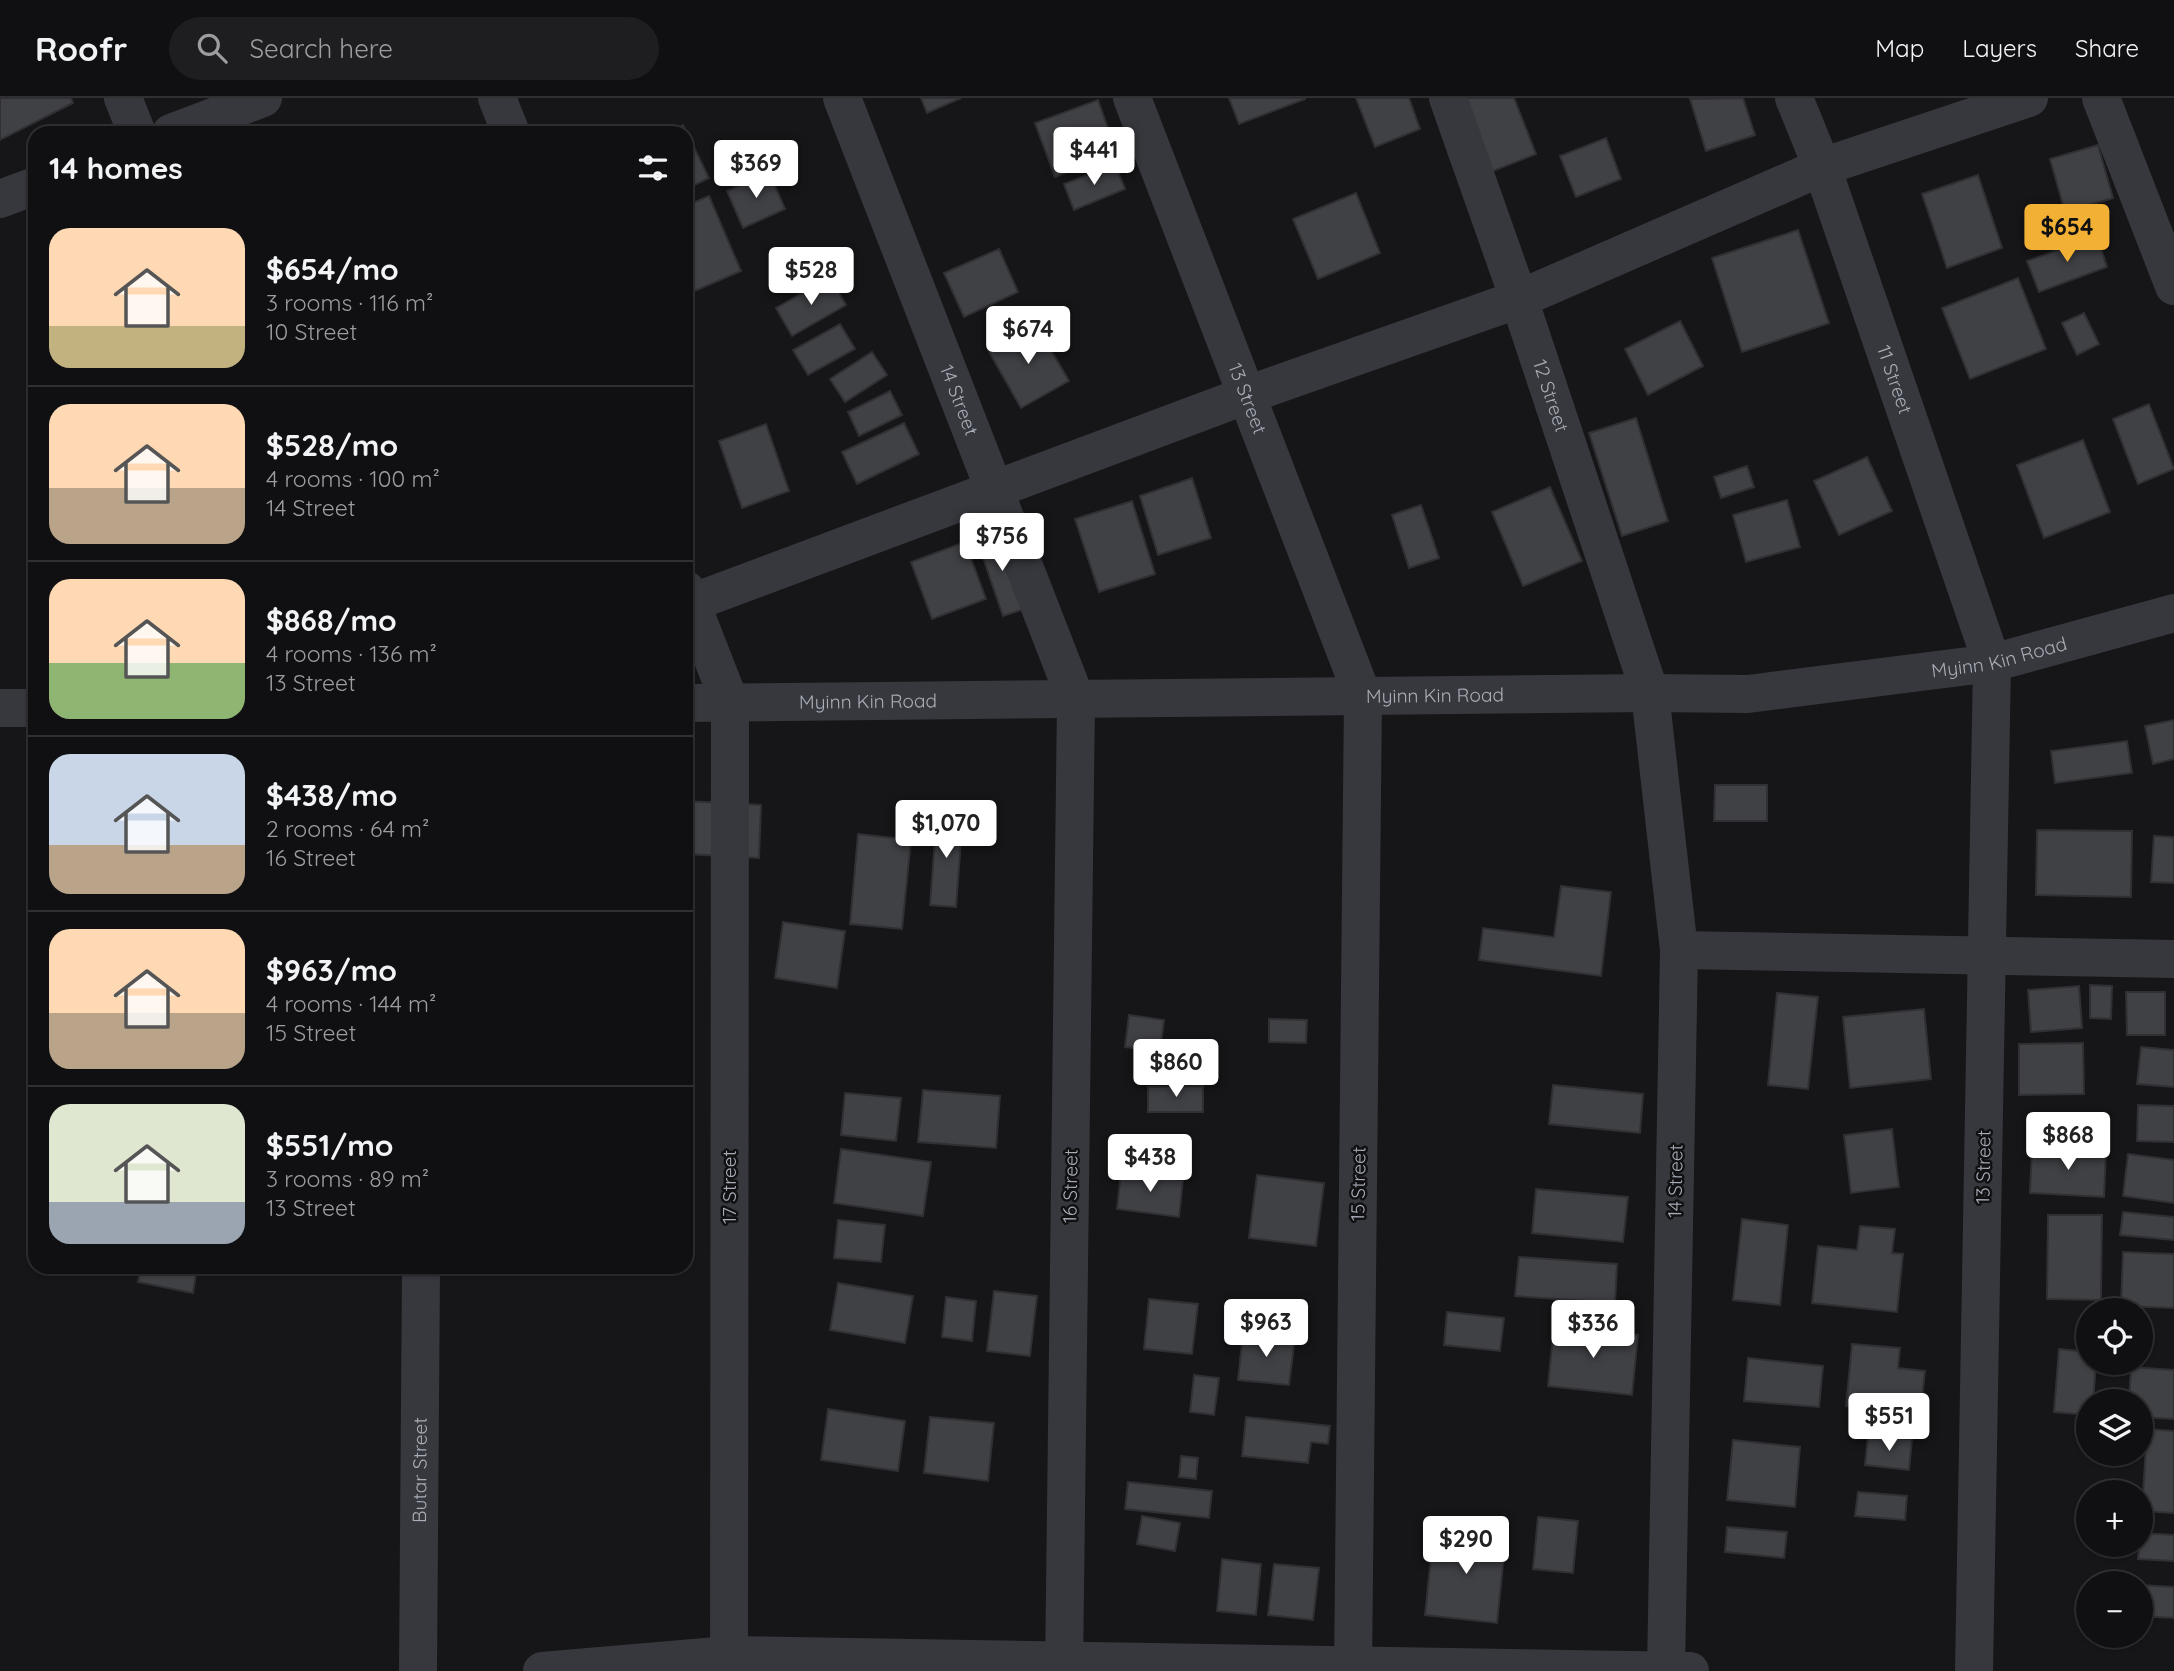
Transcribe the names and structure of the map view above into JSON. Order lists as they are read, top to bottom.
{
  "streets": {
    "street": [
      "11 Street",
      "12 Street",
      "13 Street",
      "14 Street",
      "Myinn Kin Road",
      "15 Street",
      "16 Street",
      "17 Street",
      "Butar Street"
    ]
  },
  "crossings": [
    ["11 Street", "13 Street"],
    ["11 Street", "Myinn Kin Road"],
    ["12 Street", "14 Street"],
    ["12 Street", "Myinn Kin Road"],
    ["13 Street", "Myinn Kin Road"],
    ["13 Street", "15 Street"],
    ["14 Street", "Myinn Kin Road"],
    ["14 Street", "16 Street"],
    ["Myinn Kin Road", "15 Street"],
    ["Myinn Kin Road", "16 Street"],
    ["Myinn Kin Road", "17 Street"]
  ],
  "page": {
    "header": "Roofr",
    "search": "Search here",
    "nav": ["Map", "Layers", "Share"],
    "heading": "14 homes",
    "price": [
      "$441",
      "$369",
      "$654",
      "$528",
      "$674",
      "$756",
      "$1,070",
      "$860",
      "$868",
      "$438",
      "$963",
      "$336",
      "$551",
      "$290"
    ],
    "list": [
      {
        "name": "$654/mo",
        "note": "3 rooms · 116 m² · 10 Street"
      },
      {
        "name": "$528/mo",
        "note": "4 rooms · 100 m² · 14 Street"
      },
      {
        "name": "$868/mo",
        "note": "4 rooms · 136 m² · 13 Street"
      },
      {
        "name": "$438/mo",
        "note": "2 rooms · 64 m² · 16 Street"
      },
      {
        "name": "$963/mo",
        "note": "4 rooms · 144 m² · 15 Street"
      },
      {
        "name": "$551/mo",
        "note": "3 rooms · 89 m² · 13 Street"
      }
    ],
    "map_buttons": ["+", "−"]
  }
}
